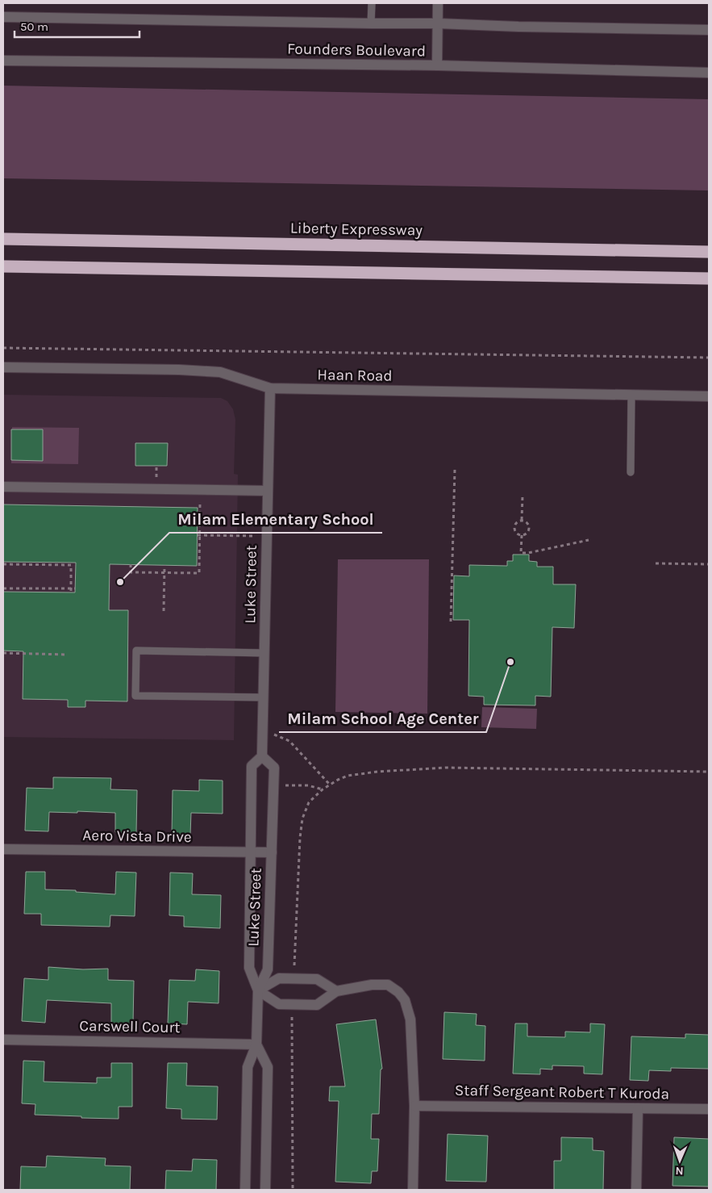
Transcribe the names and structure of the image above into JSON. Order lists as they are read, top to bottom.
{
  "streets": {
    "highway": ["Liberty Expressway"],
    "street": [
      "Founders Boulevard",
      "Haan Road",
      "Luke Street",
      "Aero Vista Drive",
      "Carswell Court",
      "Staff Sergeant Robert T Kuroda"
    ]
  },
  "crossings": [
    ["Haan Road", "Luke Street"],
    ["Luke Street", "Aero Vista Drive"],
    ["Luke Street", "Carswell Court"]
  ],
  "places": ["Milam Elementary School", "Milam School Age Center"],
  "scale_bar": "50 m",
  "north": "bottom"
}
